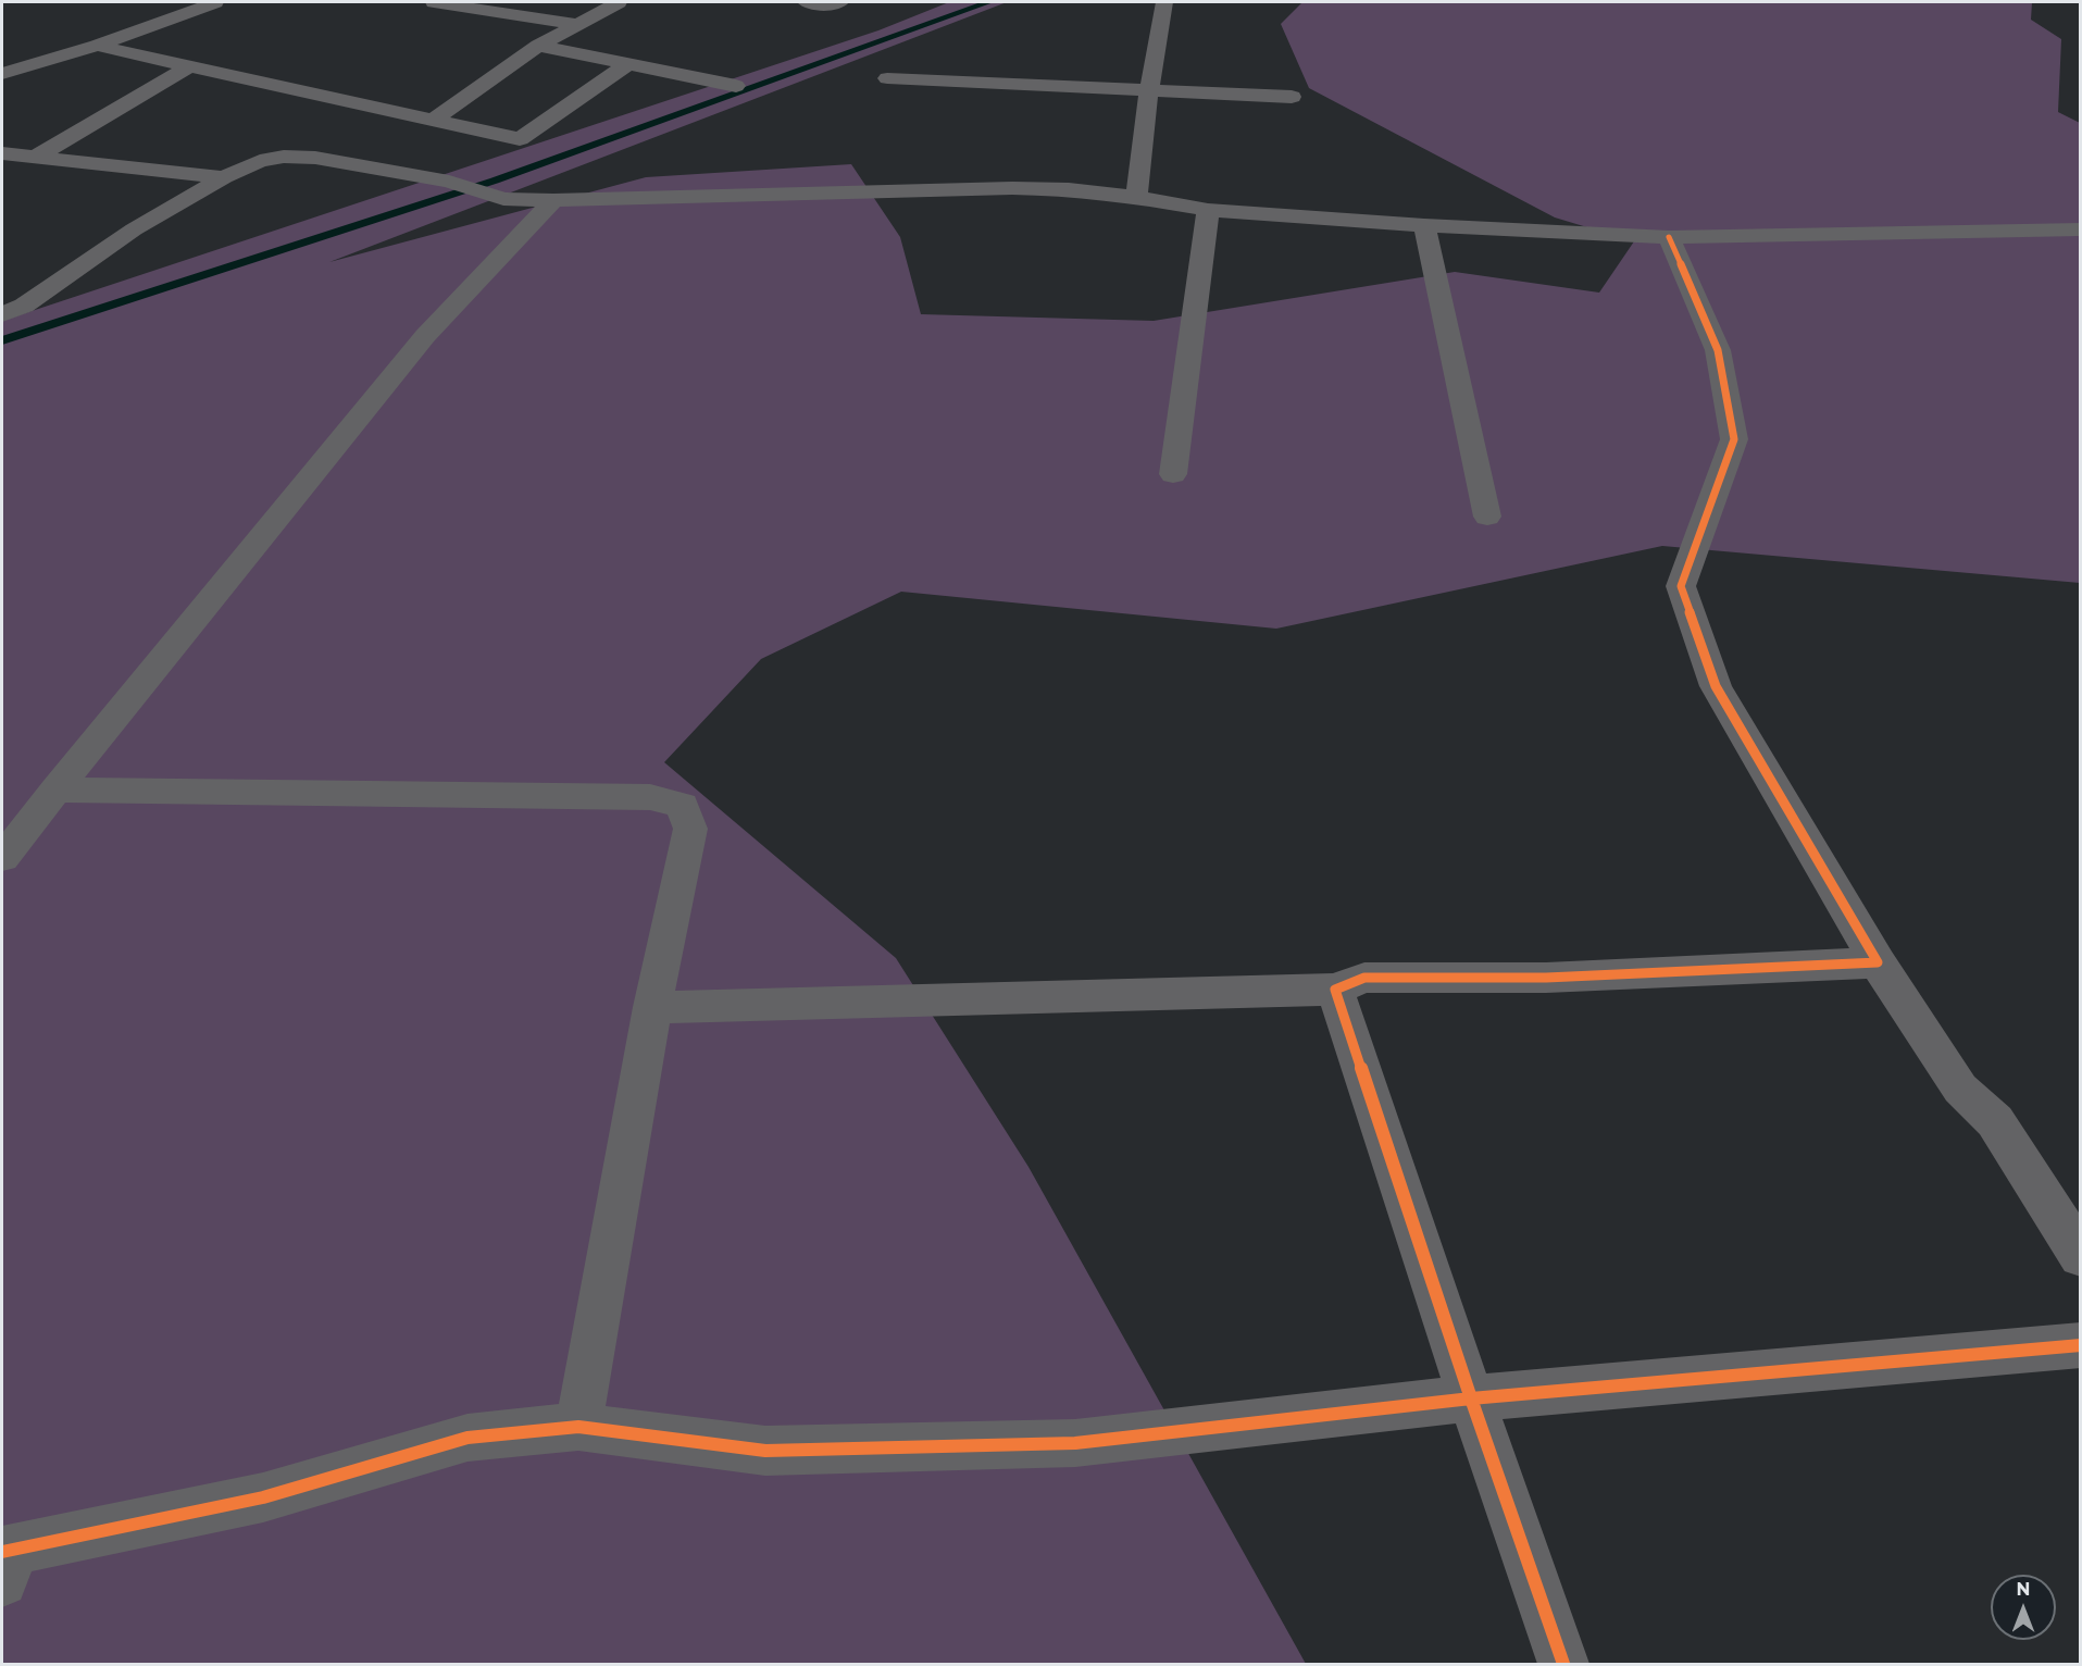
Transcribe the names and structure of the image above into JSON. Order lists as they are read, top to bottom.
{
  "north": "top"
}
